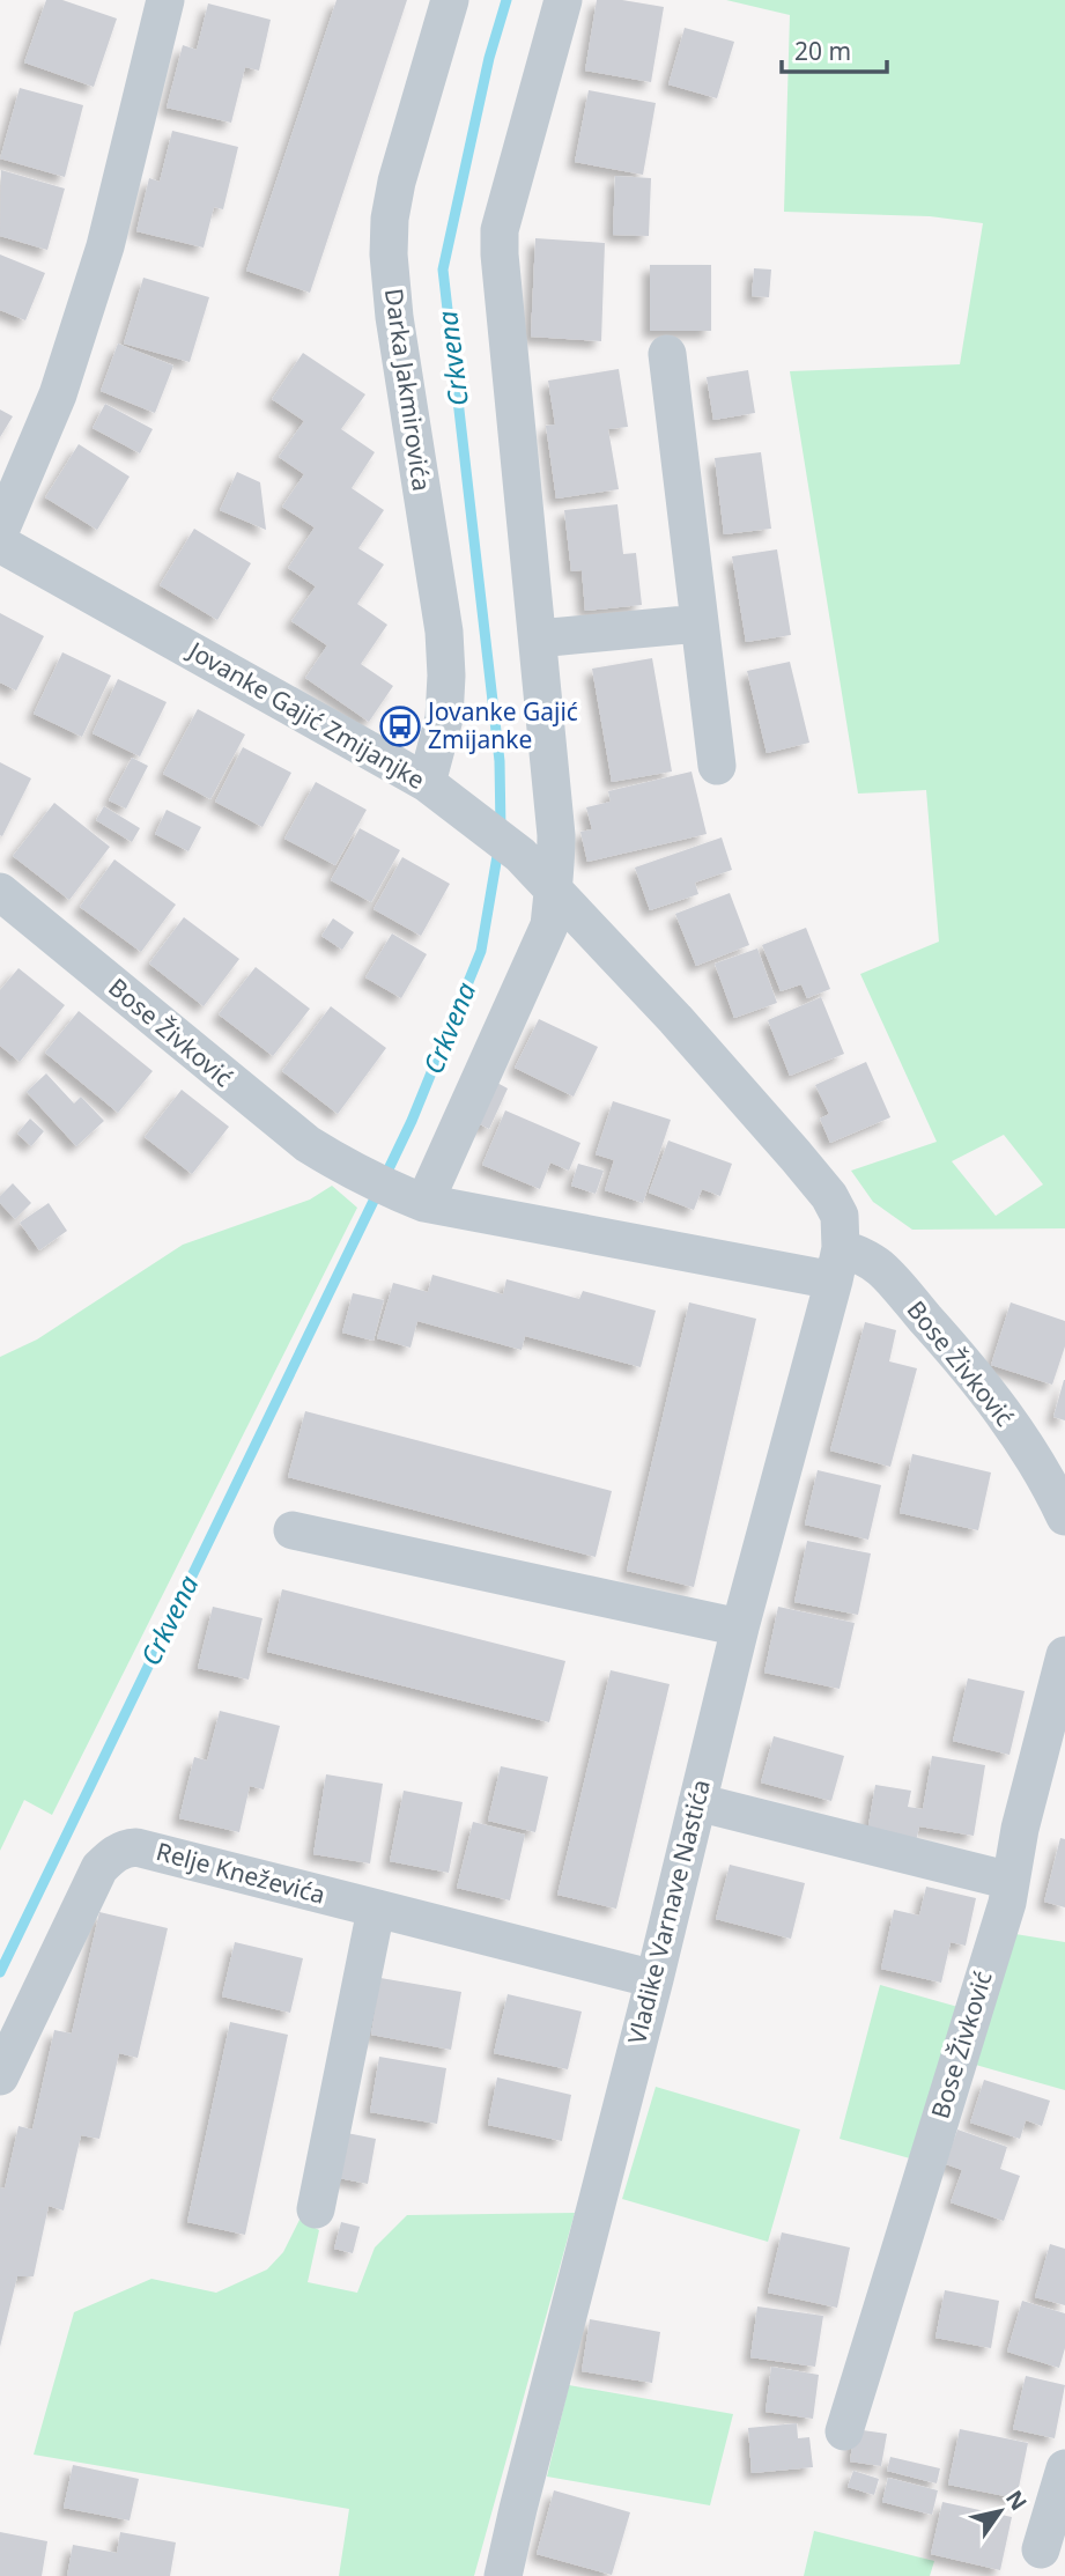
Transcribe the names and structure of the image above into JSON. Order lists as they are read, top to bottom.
{
  "streets": {
    "street": [
      "Darka Jakmirovića",
      "Jovanke Gajić Zmijanjke",
      "Bose Živković",
      "Relje Kneževića",
      "Vladike Varnave Nastića"
    ]
  },
  "crossings": [
    ["Darka Jakmirovića", "Jovanke Gajić Zmijanjke"],
    ["Jovanke Gajić Zmijanjke", "Bose Živković"],
    ["Jovanke Gajić Zmijanjke", "Vladike Varnave Nastića"],
    ["Bose Živković", "Vladike Varnave Nastića"],
    ["Relje Kneževića", "Vladike Varnave Nastića"]
  ],
  "water": ["Crkvena"],
  "places": {
    "bus stop": ["Jovanke Gajić Zmijanke"]
  },
  "scale_bar": "20 m",
  "north": "top right"
}
